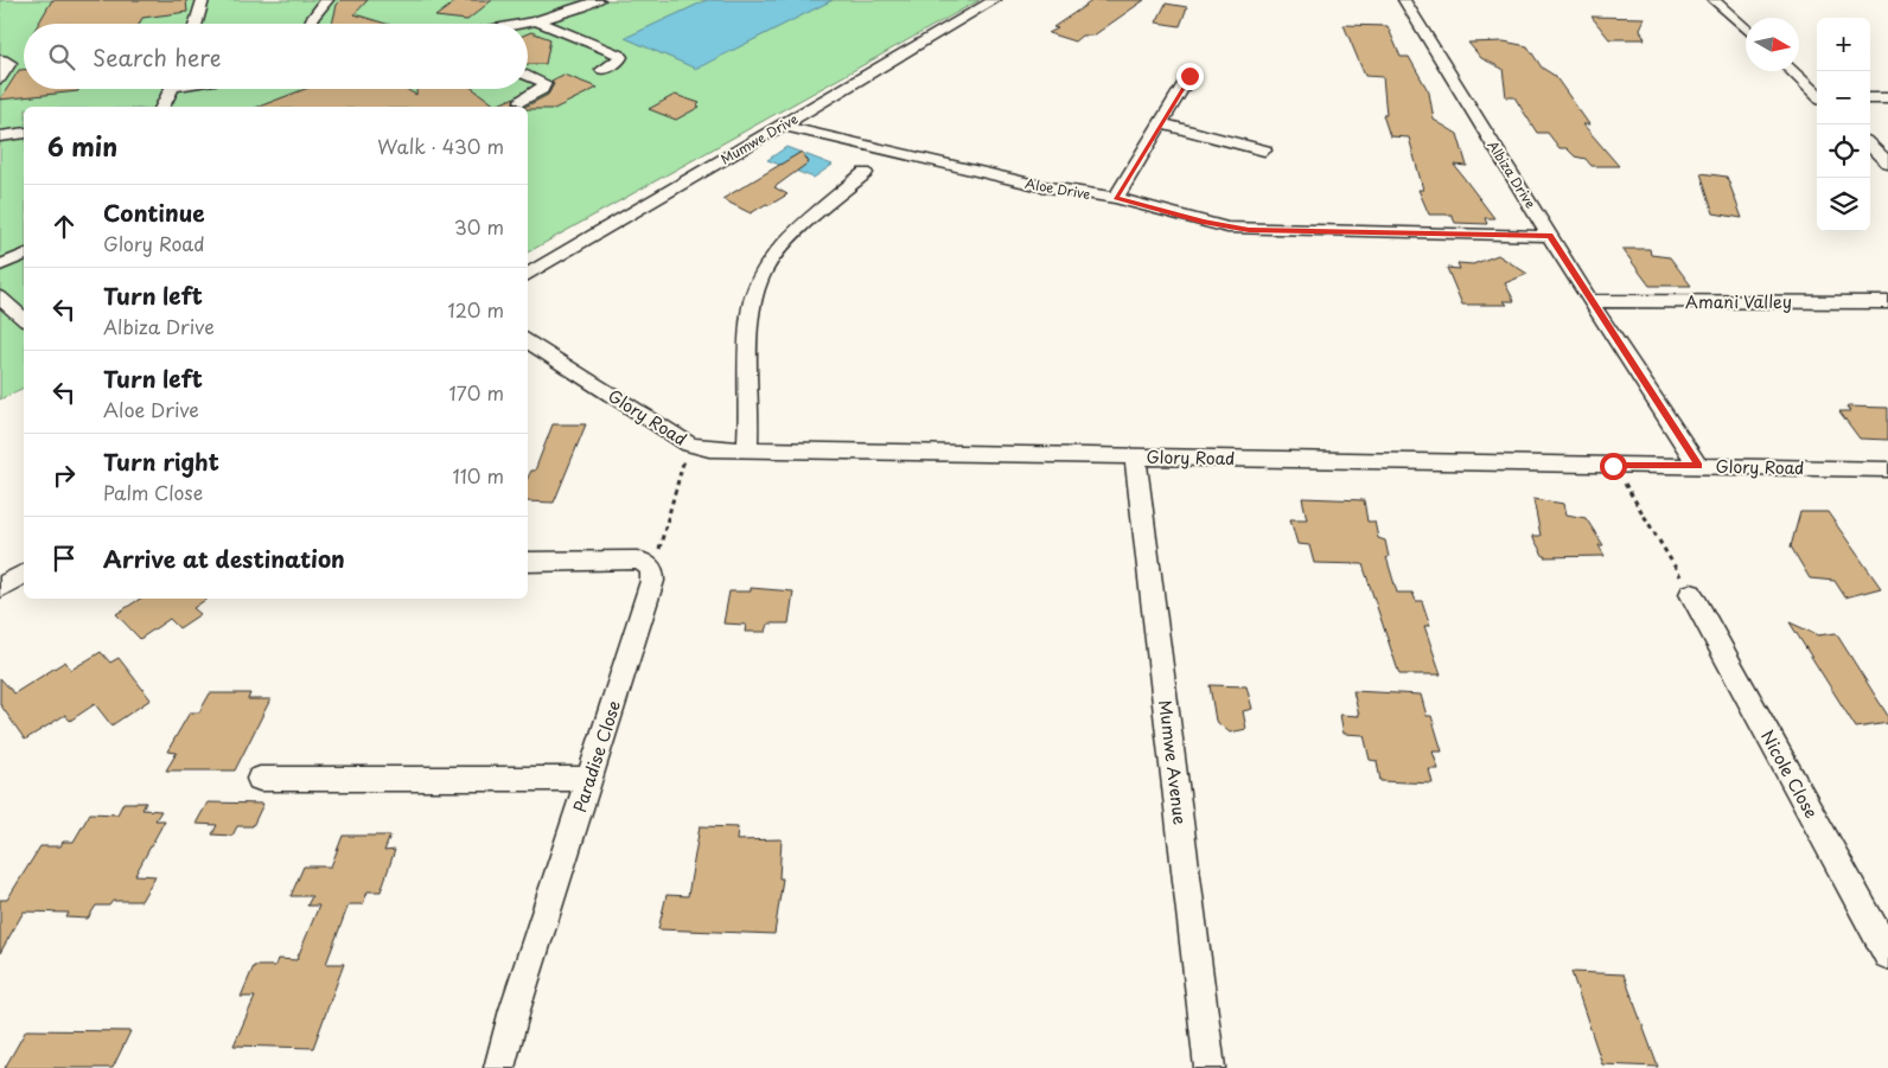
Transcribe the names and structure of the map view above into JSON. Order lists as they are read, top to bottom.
{
  "streets": {
    "street": [
      "Mumwe Drive",
      "Albiza Drive",
      "Aloe Drive",
      "Amani Valley",
      "Glory Road",
      "Paradise Close",
      "Mumwe Avenue",
      "Nicole Close"
    ]
  },
  "crossings": [
    ["Mumwe Drive", "Aloe Drive"],
    ["Albiza Drive", "Aloe Drive"],
    ["Albiza Drive", "Amani Valley"],
    ["Albiza Drive", "Glory Road"],
    ["Glory Road", "Mumwe Avenue"]
  ],
  "north": "right",
  "page": {
    "map_buttons": ["+", "−"],
    "search": "Search here",
    "heading": ["6 min", "Walk · 430 m"],
    "list": [
      ["Continue", "Glory Road", "30 m"],
      ["Turn left", "Albiza Drive", "120 m"],
      ["Turn left", "Aloe Drive", "170 m"],
      ["Turn right", "Palm Close", "110 m"],
      "Arrive at destination"
    ]
  }
}
